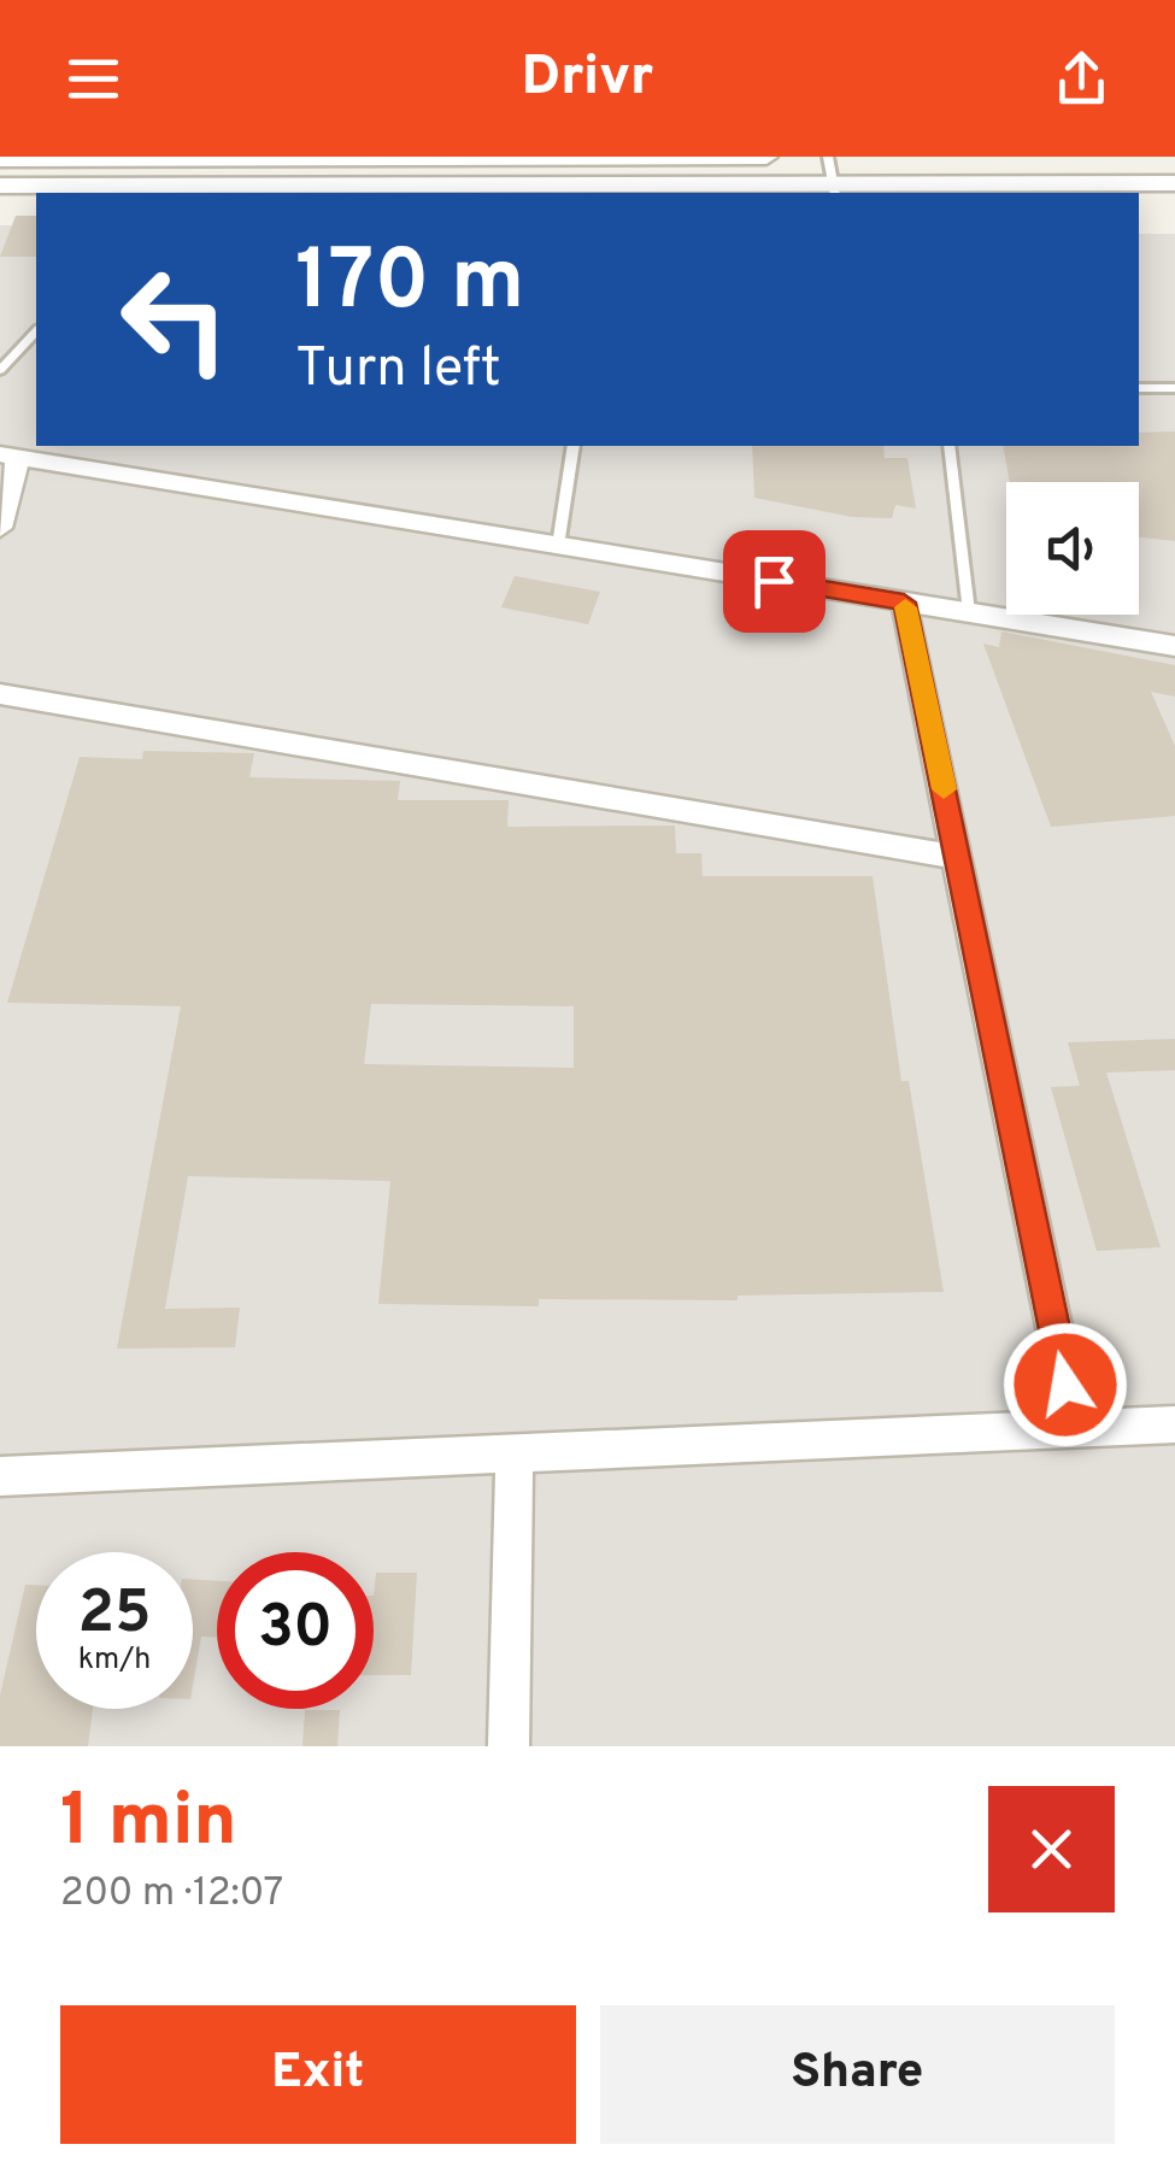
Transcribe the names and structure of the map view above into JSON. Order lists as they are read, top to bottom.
{
  "page": {
    "header": "Drivr",
    "turn": ["170 m", "Turn left"],
    "speed": "25 km/h",
    "limit": "30",
    "heading": ["1 min", "200 m · 12:07"],
    "buttons": ["Exit", "Share"]
  }
}
